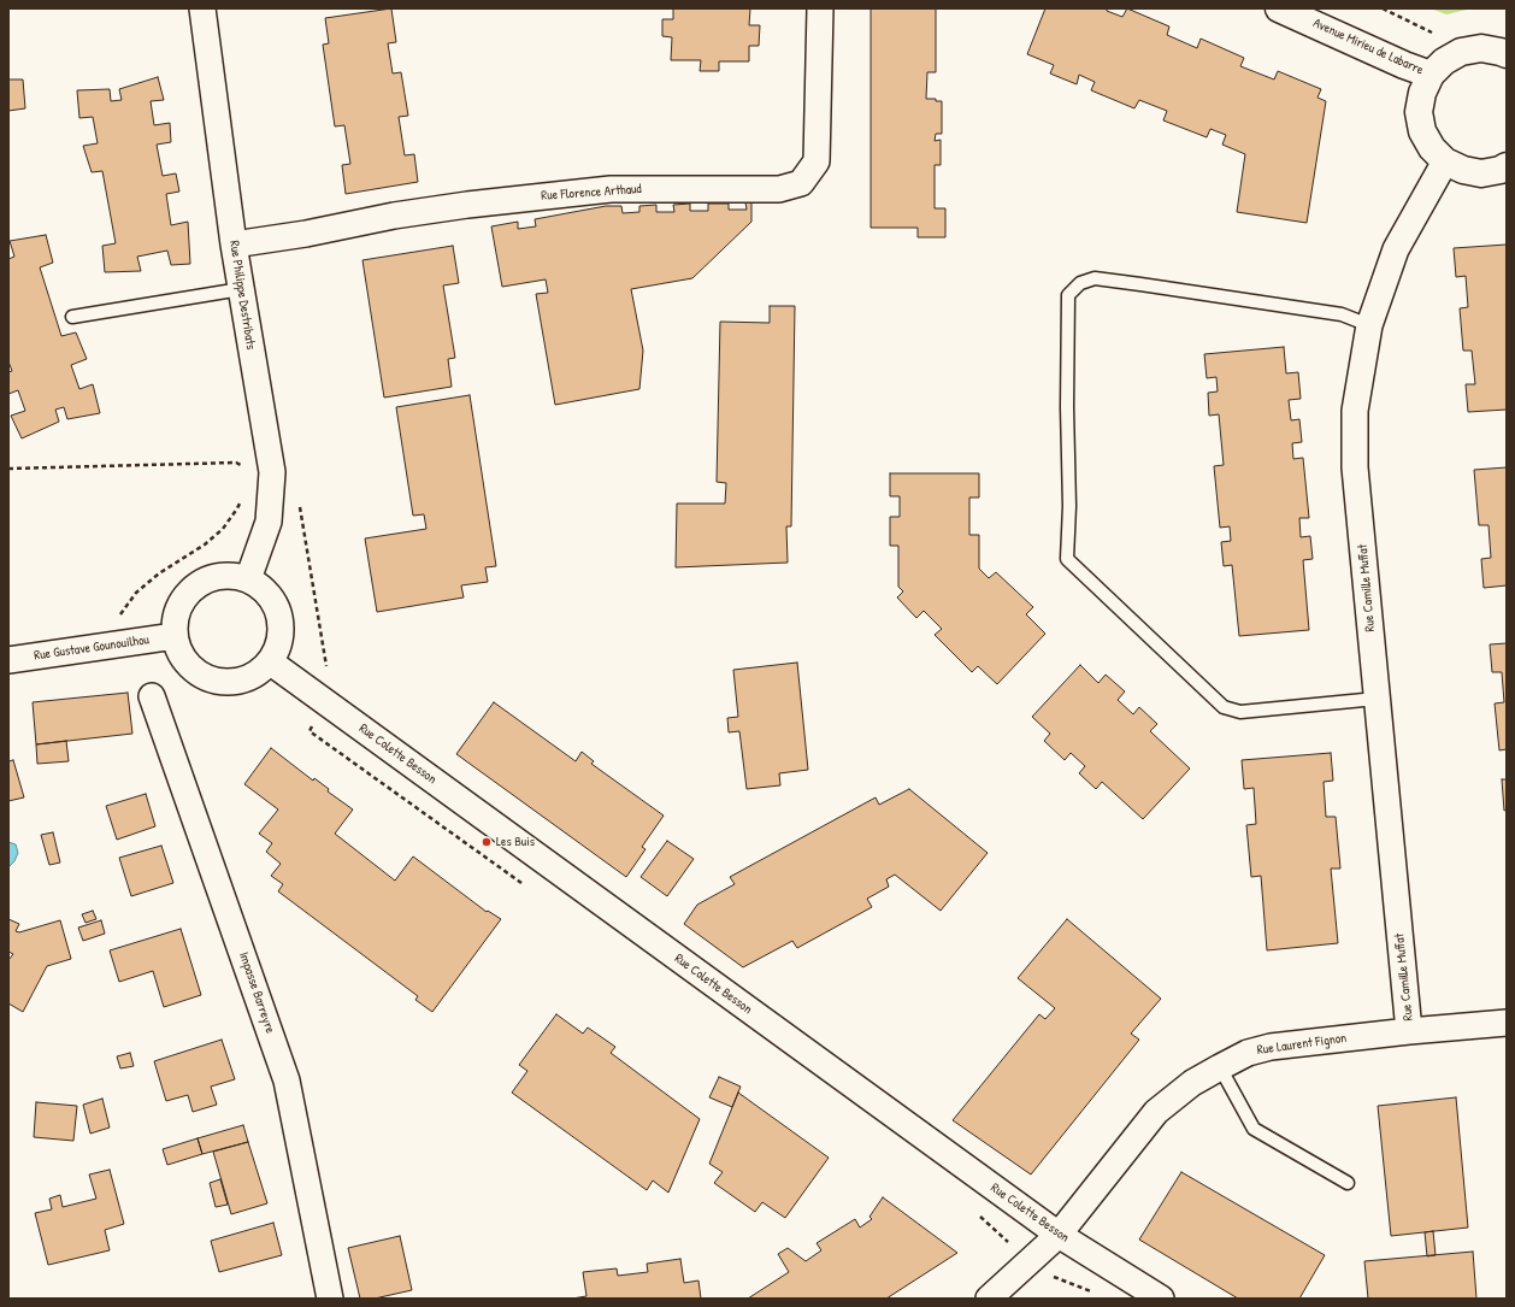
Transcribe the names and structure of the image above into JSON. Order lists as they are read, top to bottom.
{
  "streets": {
    "street": [
      "Avenue Mirieu de Labarre",
      "Rue Florence Arthaud",
      "Rue Philippe Destribats",
      "Rue Camille Muffat",
      "Rue Gustave Gounouilhou",
      "Rue Colette Besson",
      "Impasse Barreyre",
      "Rue Laurent Fignon"
    ]
  },
  "crossings": [
    ["Rue Florence Arthaud", "Rue Philippe Destribats"],
    ["Rue Philippe Destribats", "Rue Gustave Gounouilhou"],
    ["Rue Philippe Destribats", "Rue Colette Besson"],
    ["Rue Camille Muffat", "Rue Laurent Fignon"],
    ["Rue Gustave Gounouilhou", "Rue Colette Besson"],
    ["Rue Colette Besson", "Rue Laurent Fignon"]
  ],
  "places": ["Les Buis"]
}
